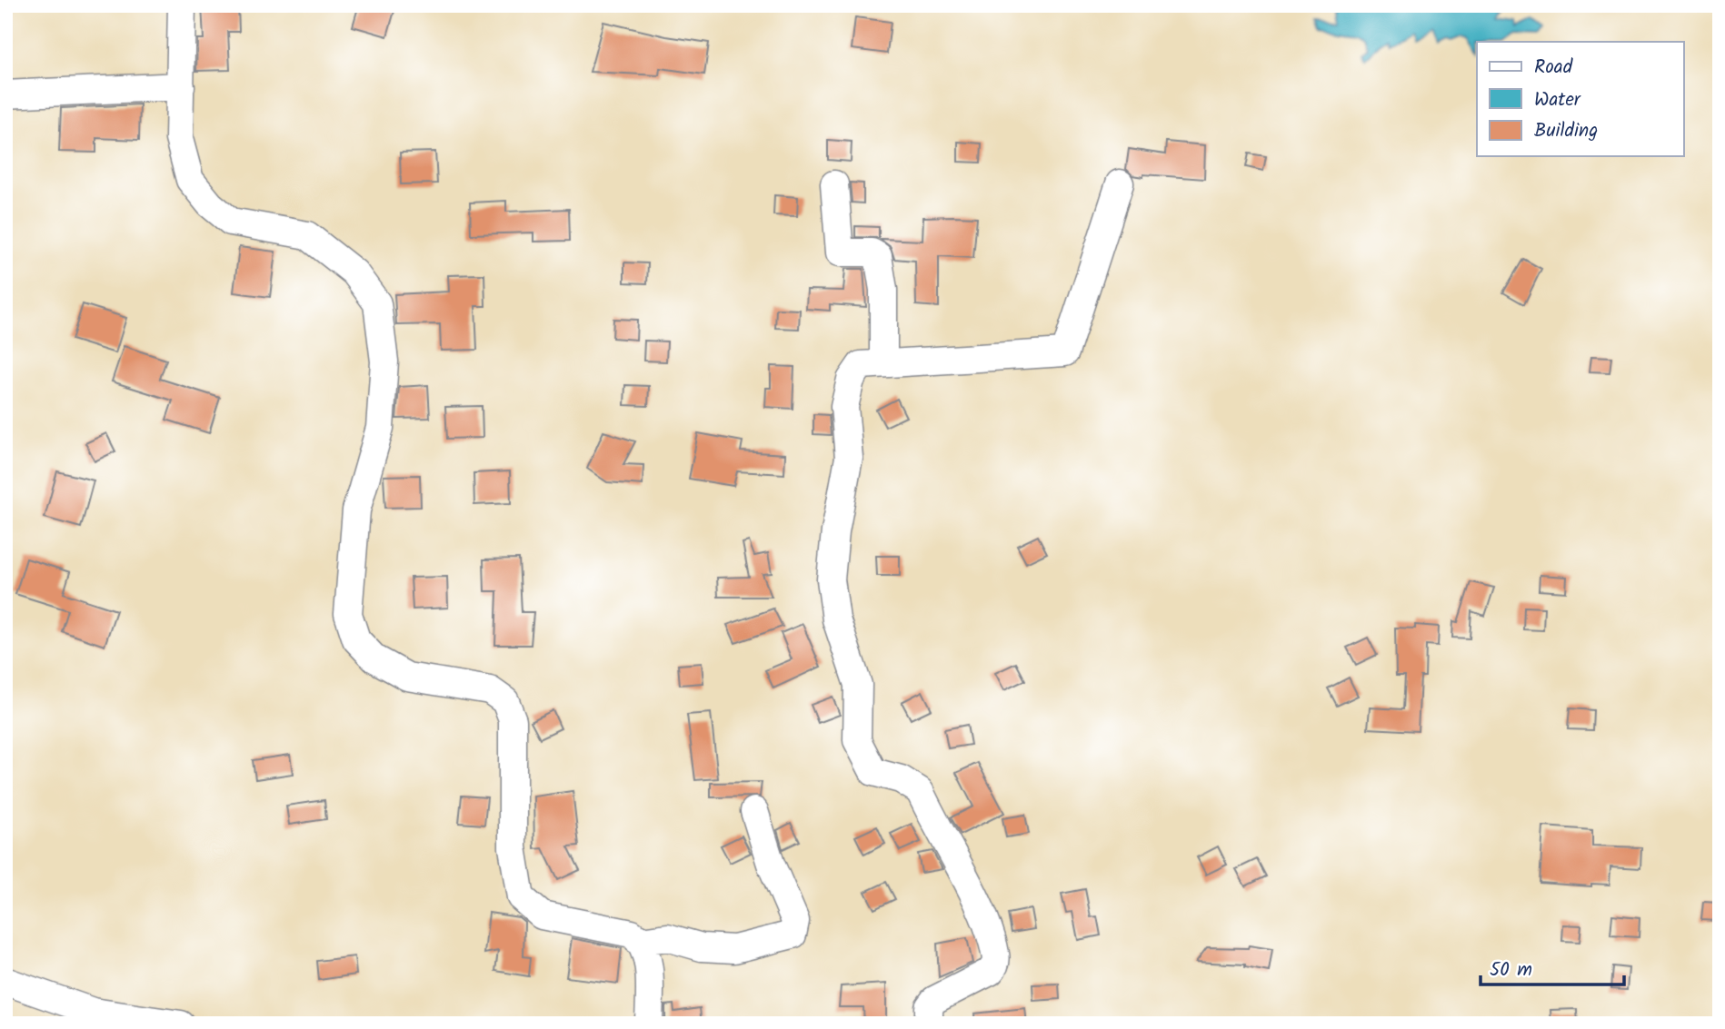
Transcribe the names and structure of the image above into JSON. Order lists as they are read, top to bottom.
{
  "legend": ["Road", "Water", "Building"],
  "scale_bar": "50 m"
}
